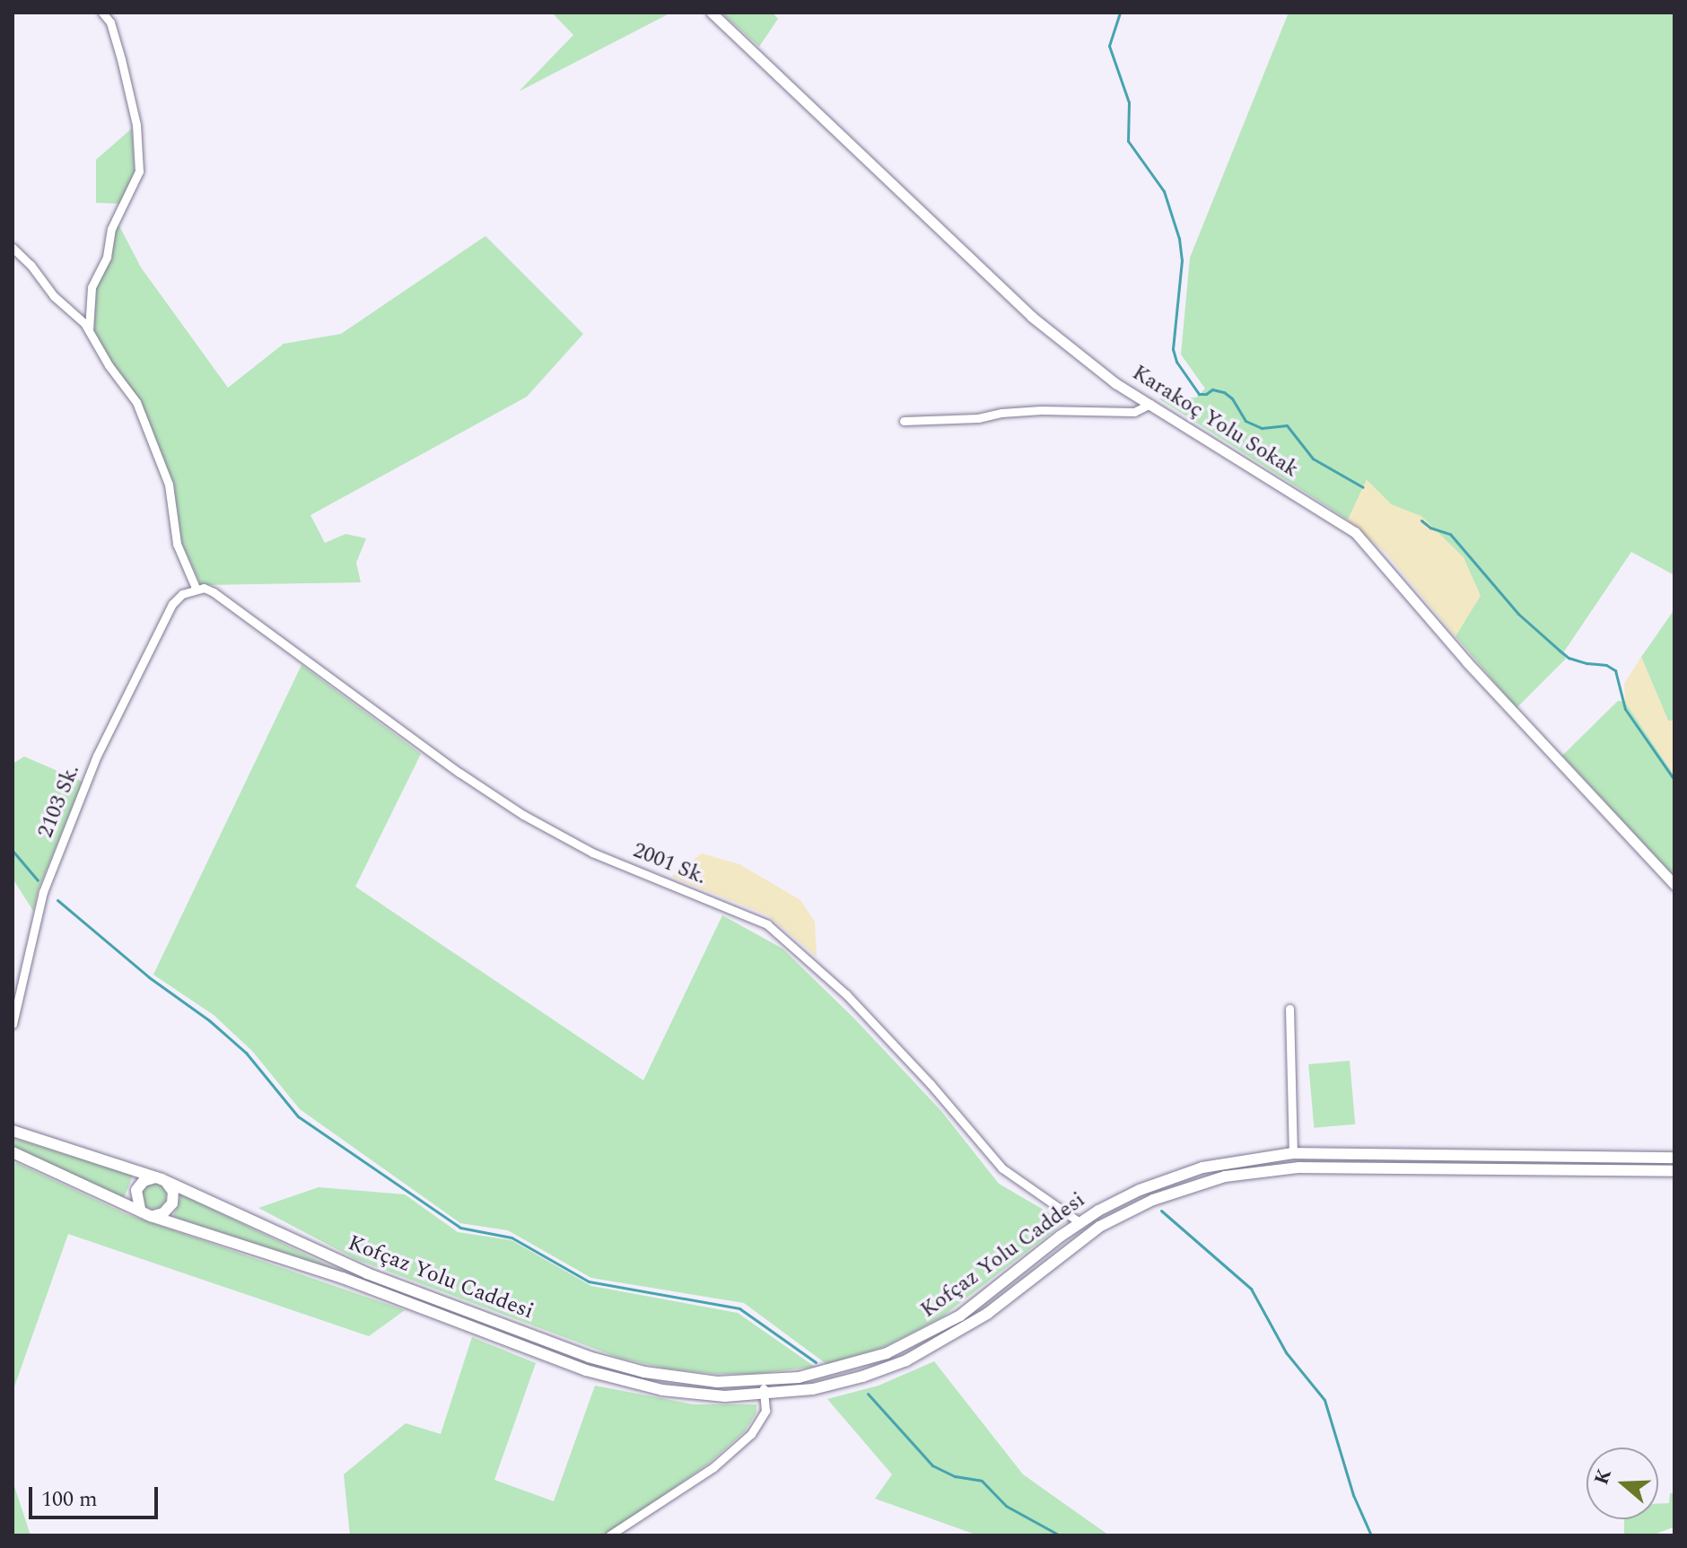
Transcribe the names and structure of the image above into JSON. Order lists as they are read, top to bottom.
{
  "streets": {
    "main road": ["Kofçaz Yolu Caddesi"],
    "street": ["Karakoç Yolu Sokak", "2103 Sk.", "2001 Sk."]
  },
  "crossings": [
    ["2103 Sk.", "2001 Sk."],
    ["2001 Sk.", "Kofçaz Yolu Caddesi"]
  ],
  "scale_bar": "100 m",
  "north": "left"
}
